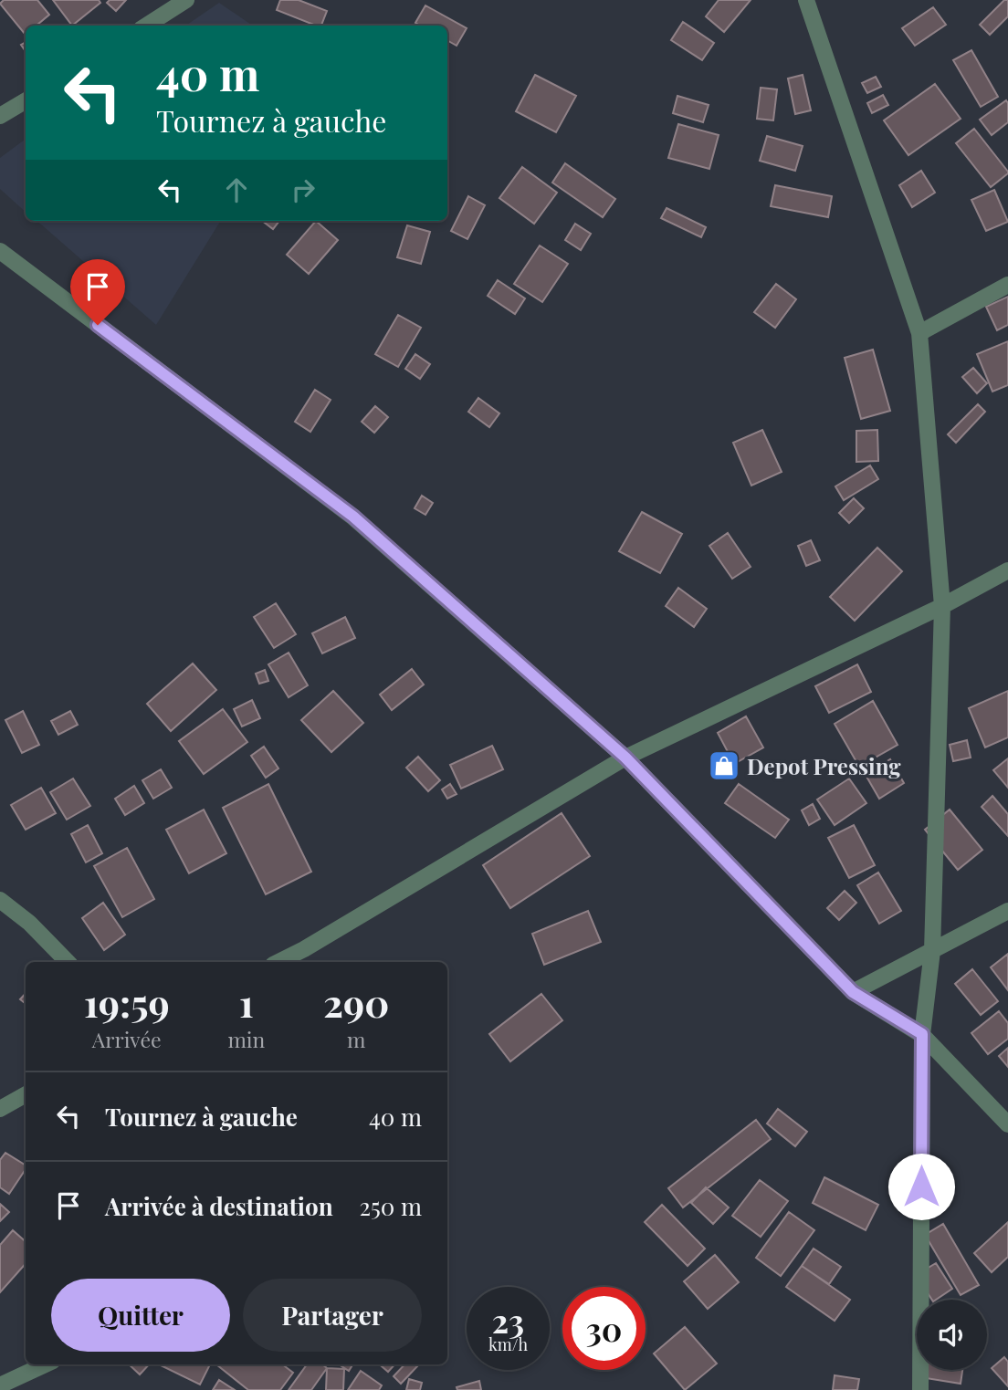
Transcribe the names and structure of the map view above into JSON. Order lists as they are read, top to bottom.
{
  "places": {
    "shop": ["Depot Pressing"]
  },
  "page": {
    "turn": ["40 m", "Tournez à gauche"],
    "eta": [
      "19:59",
      "Arrivée",
      "1",
      "min",
      "290",
      "m"
    ],
    "list": [
      {
        "name": "Tournez à gauche",
        "value": "40 m"
      },
      {
        "name": "Arrivée à destination",
        "value": "250 m"
      }
    ],
    "buttons": ["Quitter", "Partager"],
    "speed": "23 km/h",
    "limit": "30"
  }
}
